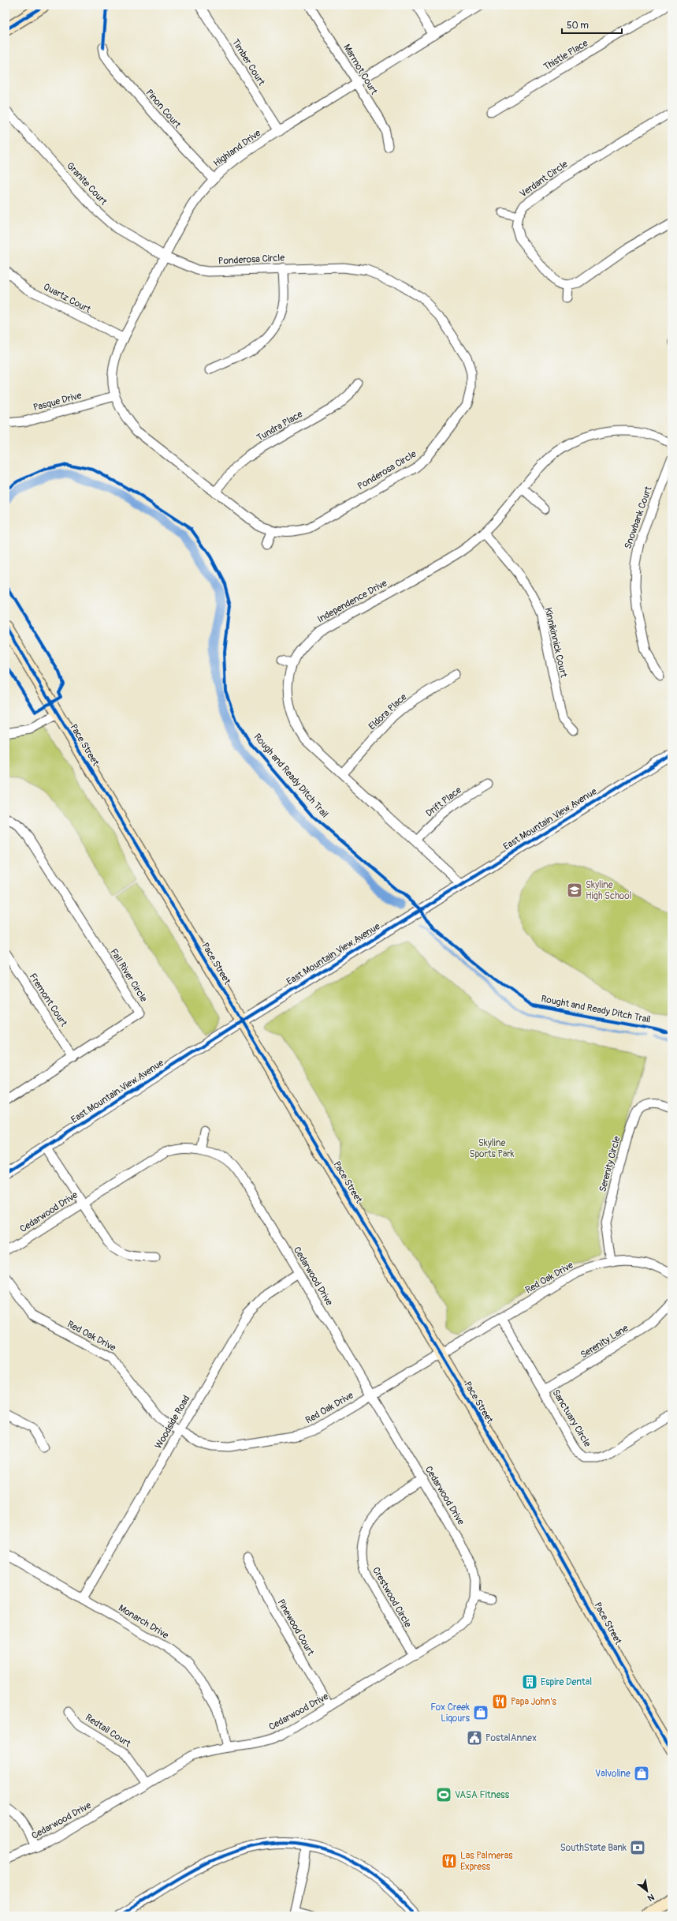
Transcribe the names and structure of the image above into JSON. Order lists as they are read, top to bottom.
{
  "streets": {
    "main road": ["Pace Street"],
    "street": [
      "Thistle Place",
      "Timber Court",
      "Marmot Court",
      "Pinon Court",
      "Highland Drive",
      "Verdant Circle",
      "Granite Court",
      "Ponderosa Circle",
      "Quartz Court",
      "Pasque Drive",
      "Tundra Place",
      "Snowbank Court",
      "Independence Drive",
      "Kinnikinnick Court",
      "Eldora Place",
      "Drift Place",
      "East Mountain View Avenue",
      "Fall River Circle",
      "Fremont Court",
      "Serenity Circle",
      "Cedarwood Drive",
      "Red Oak Drive",
      "Serenity Lane",
      "Sanctuary Circle",
      "Woodside Road",
      "Crestwood Circle",
      "Monarch Drive",
      "Pinewood Court",
      "Redtail Court"
    ],
    "cycle path": ["Rough and Ready Ditch Trail"]
  },
  "crossings": [
    ["Timber Court", "Highland Drive"],
    ["Marmot Court", "Highland Drive"],
    ["Pinon Court", "Highland Drive"],
    ["Highland Drive", "Granite Court"],
    ["Highland Drive", "Ponderosa Circle"],
    ["Highland Drive", "Quartz Court"],
    ["Highland Drive", "Pasque Drive"],
    ["Granite Court", "Ponderosa Circle"],
    ["Ponderosa Circle", "Pasque Drive"],
    ["Ponderosa Circle", "Tundra Place"],
    ["Independence Drive", "Kinnikinnick Court"],
    ["Independence Drive", "Eldora Place"],
    ["Independence Drive", "Drift Place"],
    ["Independence Drive", "East Mountain View Avenue"],
    ["Pace Street", "East Mountain View Avenue"],
    ["Pace Street", "Red Oak Drive"],
    ["Fall River Circle", "Fremont Court"],
    ["Serenity Circle", "Red Oak Drive"],
    ["Cedarwood Drive", "Red Oak Drive"],
    ["Cedarwood Drive", "Woodside Road"],
    ["Cedarwood Drive", "Crestwood Circle"],
    ["Cedarwood Drive", "Monarch Drive"],
    ["Cedarwood Drive", "Pinewood Court"],
    ["Cedarwood Drive", "Redtail Court"],
    ["Red Oak Drive", "Sanctuary Circle"],
    ["Red Oak Drive", "Woodside Road"],
    ["Serenity Lane", "Sanctuary Circle"],
    ["Woodside Road", "Monarch Drive"]
  ],
  "parks": ["Skyline Sports Park"],
  "places": {
    "school or university": ["Skyline High School"],
    "building": ["Espire Dental"],
    "restaurant": ["Papa John's", "Las Palmeras Express"],
    "shop": ["Fox Creek Liqours", "Valvoline"],
    "public building": ["PostalAnnex"],
    "sports": ["VASA Fitness"],
    "bank": ["SouthState Bank"]
  },
  "scale_bar": "50 m",
  "north": "bottom right"
}
